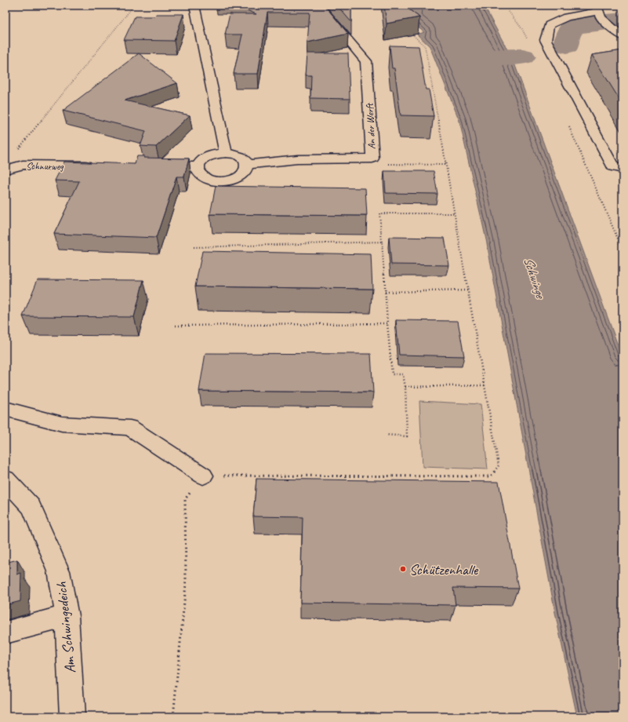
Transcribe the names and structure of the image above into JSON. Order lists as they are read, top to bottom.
{
  "streets": {
    "street": ["An der Werft", "Schnurweg", "Am Schwingedeich"]
  },
  "water": ["Schwinge"],
  "places": ["Schützenhalle"]
}
